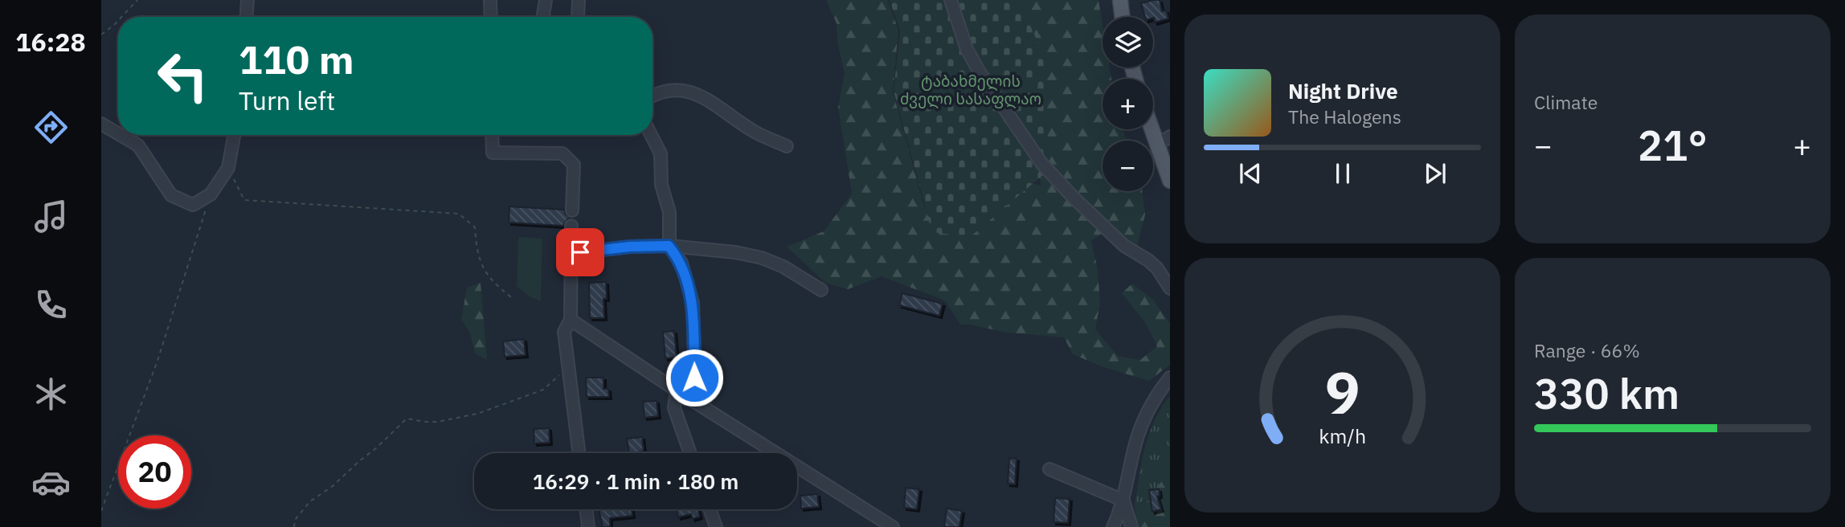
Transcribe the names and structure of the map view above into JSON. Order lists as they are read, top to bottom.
{
  "parks": ["ტაბახმელის ძველი სასაფლაო"],
  "page": {
    "tabs": "16:28",
    "tile": [
      "Climate",
      ["Range · 66%", "330 km"]
    ],
    "map_buttons": ["+", "−"],
    "turn": ["110 m", "Turn left"],
    "song": ["Night Drive", "The Halogens"],
    "heat": ["−", "21°", "+"],
    "limit": "20",
    "trip": "16:29 · 1 min · 180 m",
    "gauge": ["9", "km/h"]
  }
}
